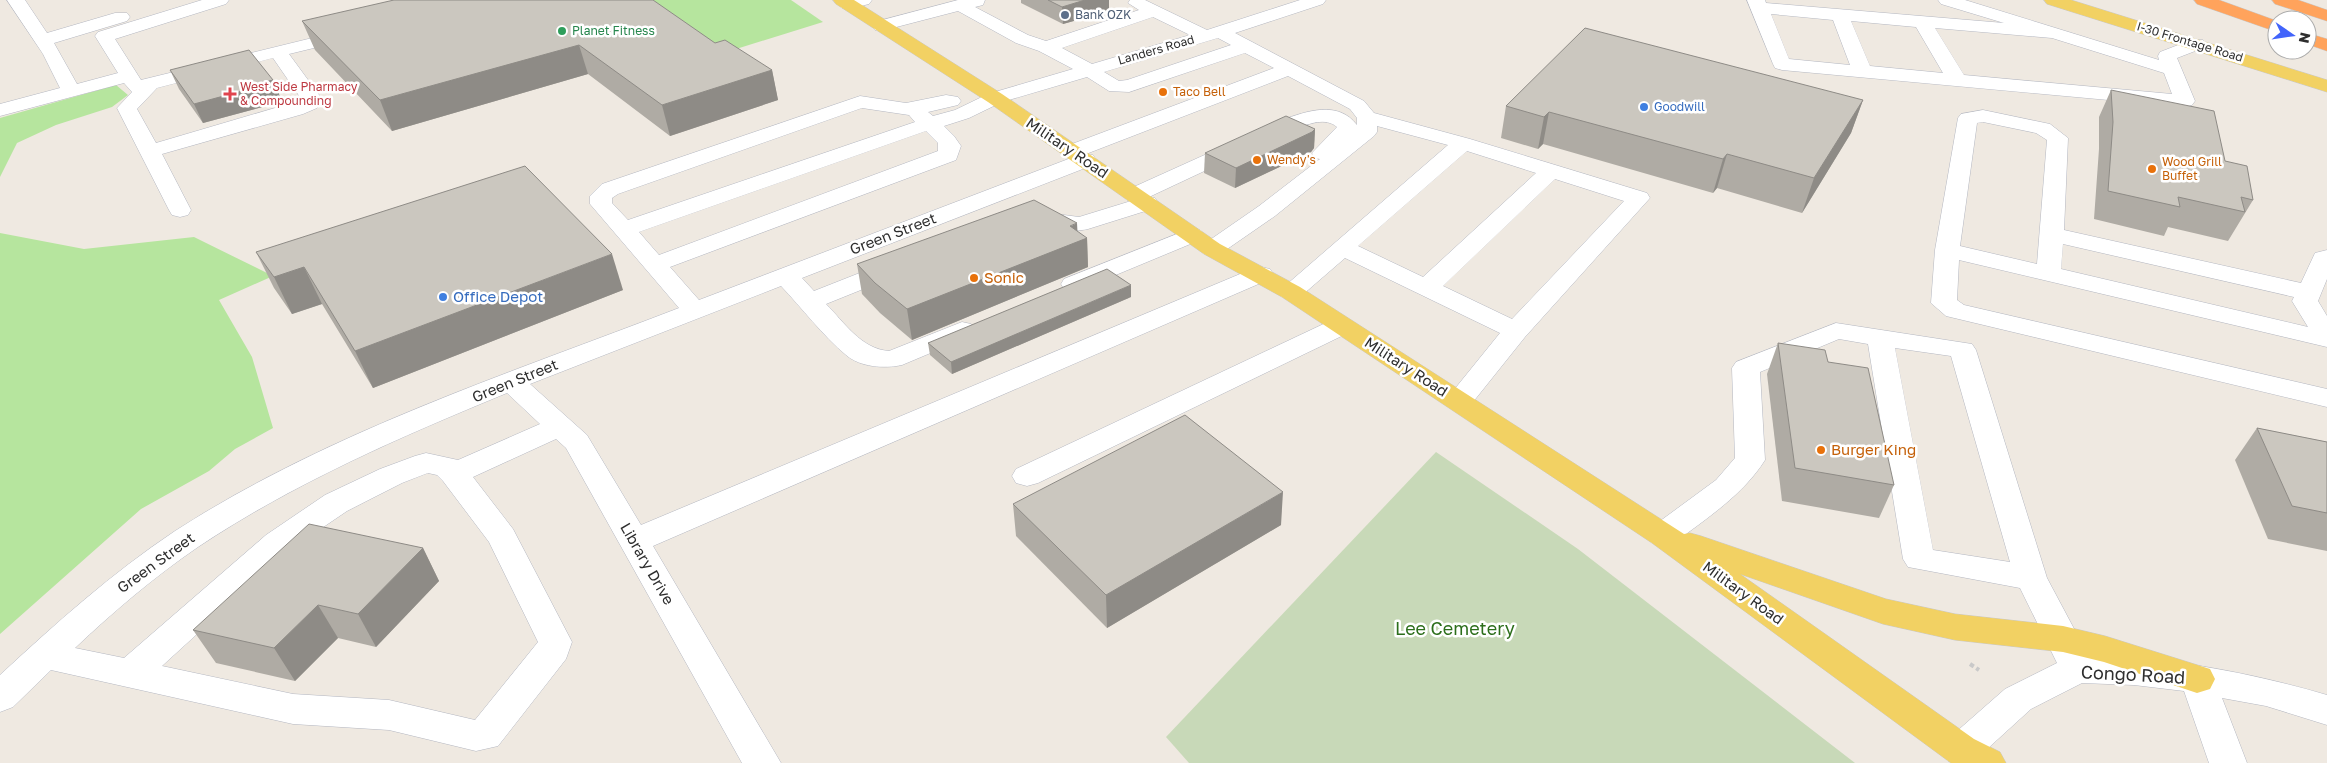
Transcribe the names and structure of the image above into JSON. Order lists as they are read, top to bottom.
{
  "streets": {
    "main road": ["I-30 Frontage Road", "Military Road"],
    "street": [
      "Landers Road",
      "Green Street",
      "Library Drive",
      "Congo Road"
    ]
  },
  "crossings": [
    ["Landers Road", "Military Road"],
    ["Military Road", "Green Street"],
    ["Military Road", "Congo Road"],
    ["Green Street", "Library Drive"]
  ],
  "parks": ["Lee Cemetery"],
  "places": {
    "other": [
      "Bank OZK",
      "Planet Fitness",
      "Taco Bell",
      "Goodwill",
      "Wendy's",
      "Wood Grill Buffet",
      "Sonic",
      "Office Depot",
      "Burger King"
    ],
    "health": ["West Side Pharmacy & Compounding"]
  },
  "north": "right"
}
